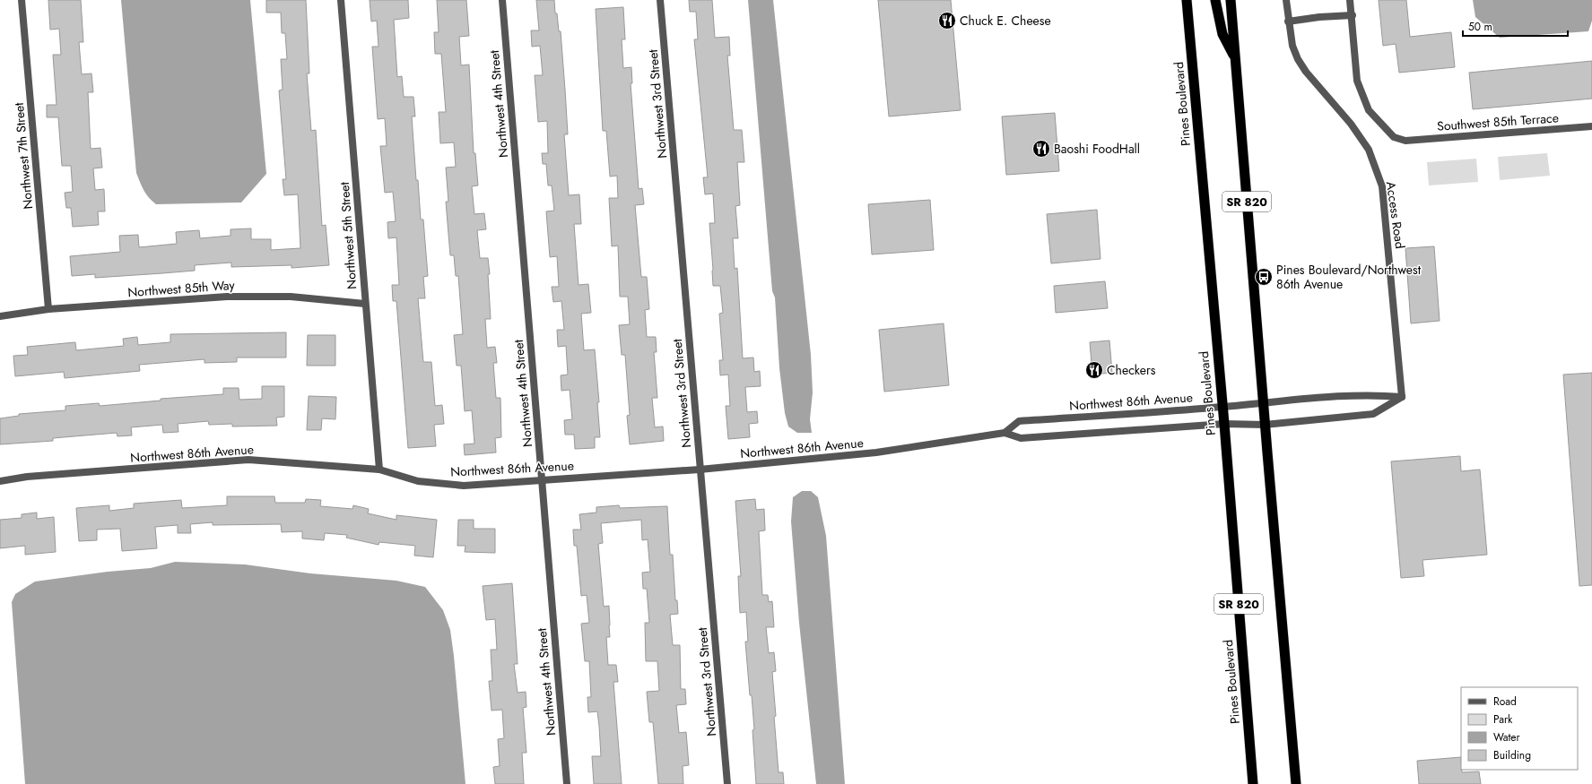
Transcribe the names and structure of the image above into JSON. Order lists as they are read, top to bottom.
{
  "streets": {
    "highway": ["Pines Boulevard", "SR 820"],
    "street": [
      "Northwest 4th Street",
      "Northwest 3rd Street",
      "Southwest 85th Terrace",
      "Northwest 7th Street",
      "Access Road",
      "Northwest 5th Street",
      "Northwest 85th Way",
      "Northwest 86th Avenue"
    ]
  },
  "crossings": [
    ["Northwest 4th Street", "Northwest 86th Avenue"],
    ["Northwest 3rd Street", "Northwest 86th Avenue"],
    ["Pines Boulevard", "Northwest 86th Avenue"],
    ["Northwest 7th Street", "Northwest 85th Way"],
    ["SR 820", "Northwest 86th Avenue"],
    ["Northwest 5th Street", "Northwest 85th Way"],
    ["Northwest 5th Street", "Northwest 86th Avenue"]
  ],
  "places": {
    "restaurant": ["Chuck E. Cheese", "Baoshi FoodHall", "Checkers"],
    "bus stop": ["Pines Boulevard/Northwest 86th Avenue"]
  },
  "legend": [
    "Road",
    "Park",
    "Water",
    "Building"
  ],
  "scale_bar": "50 m"
}
